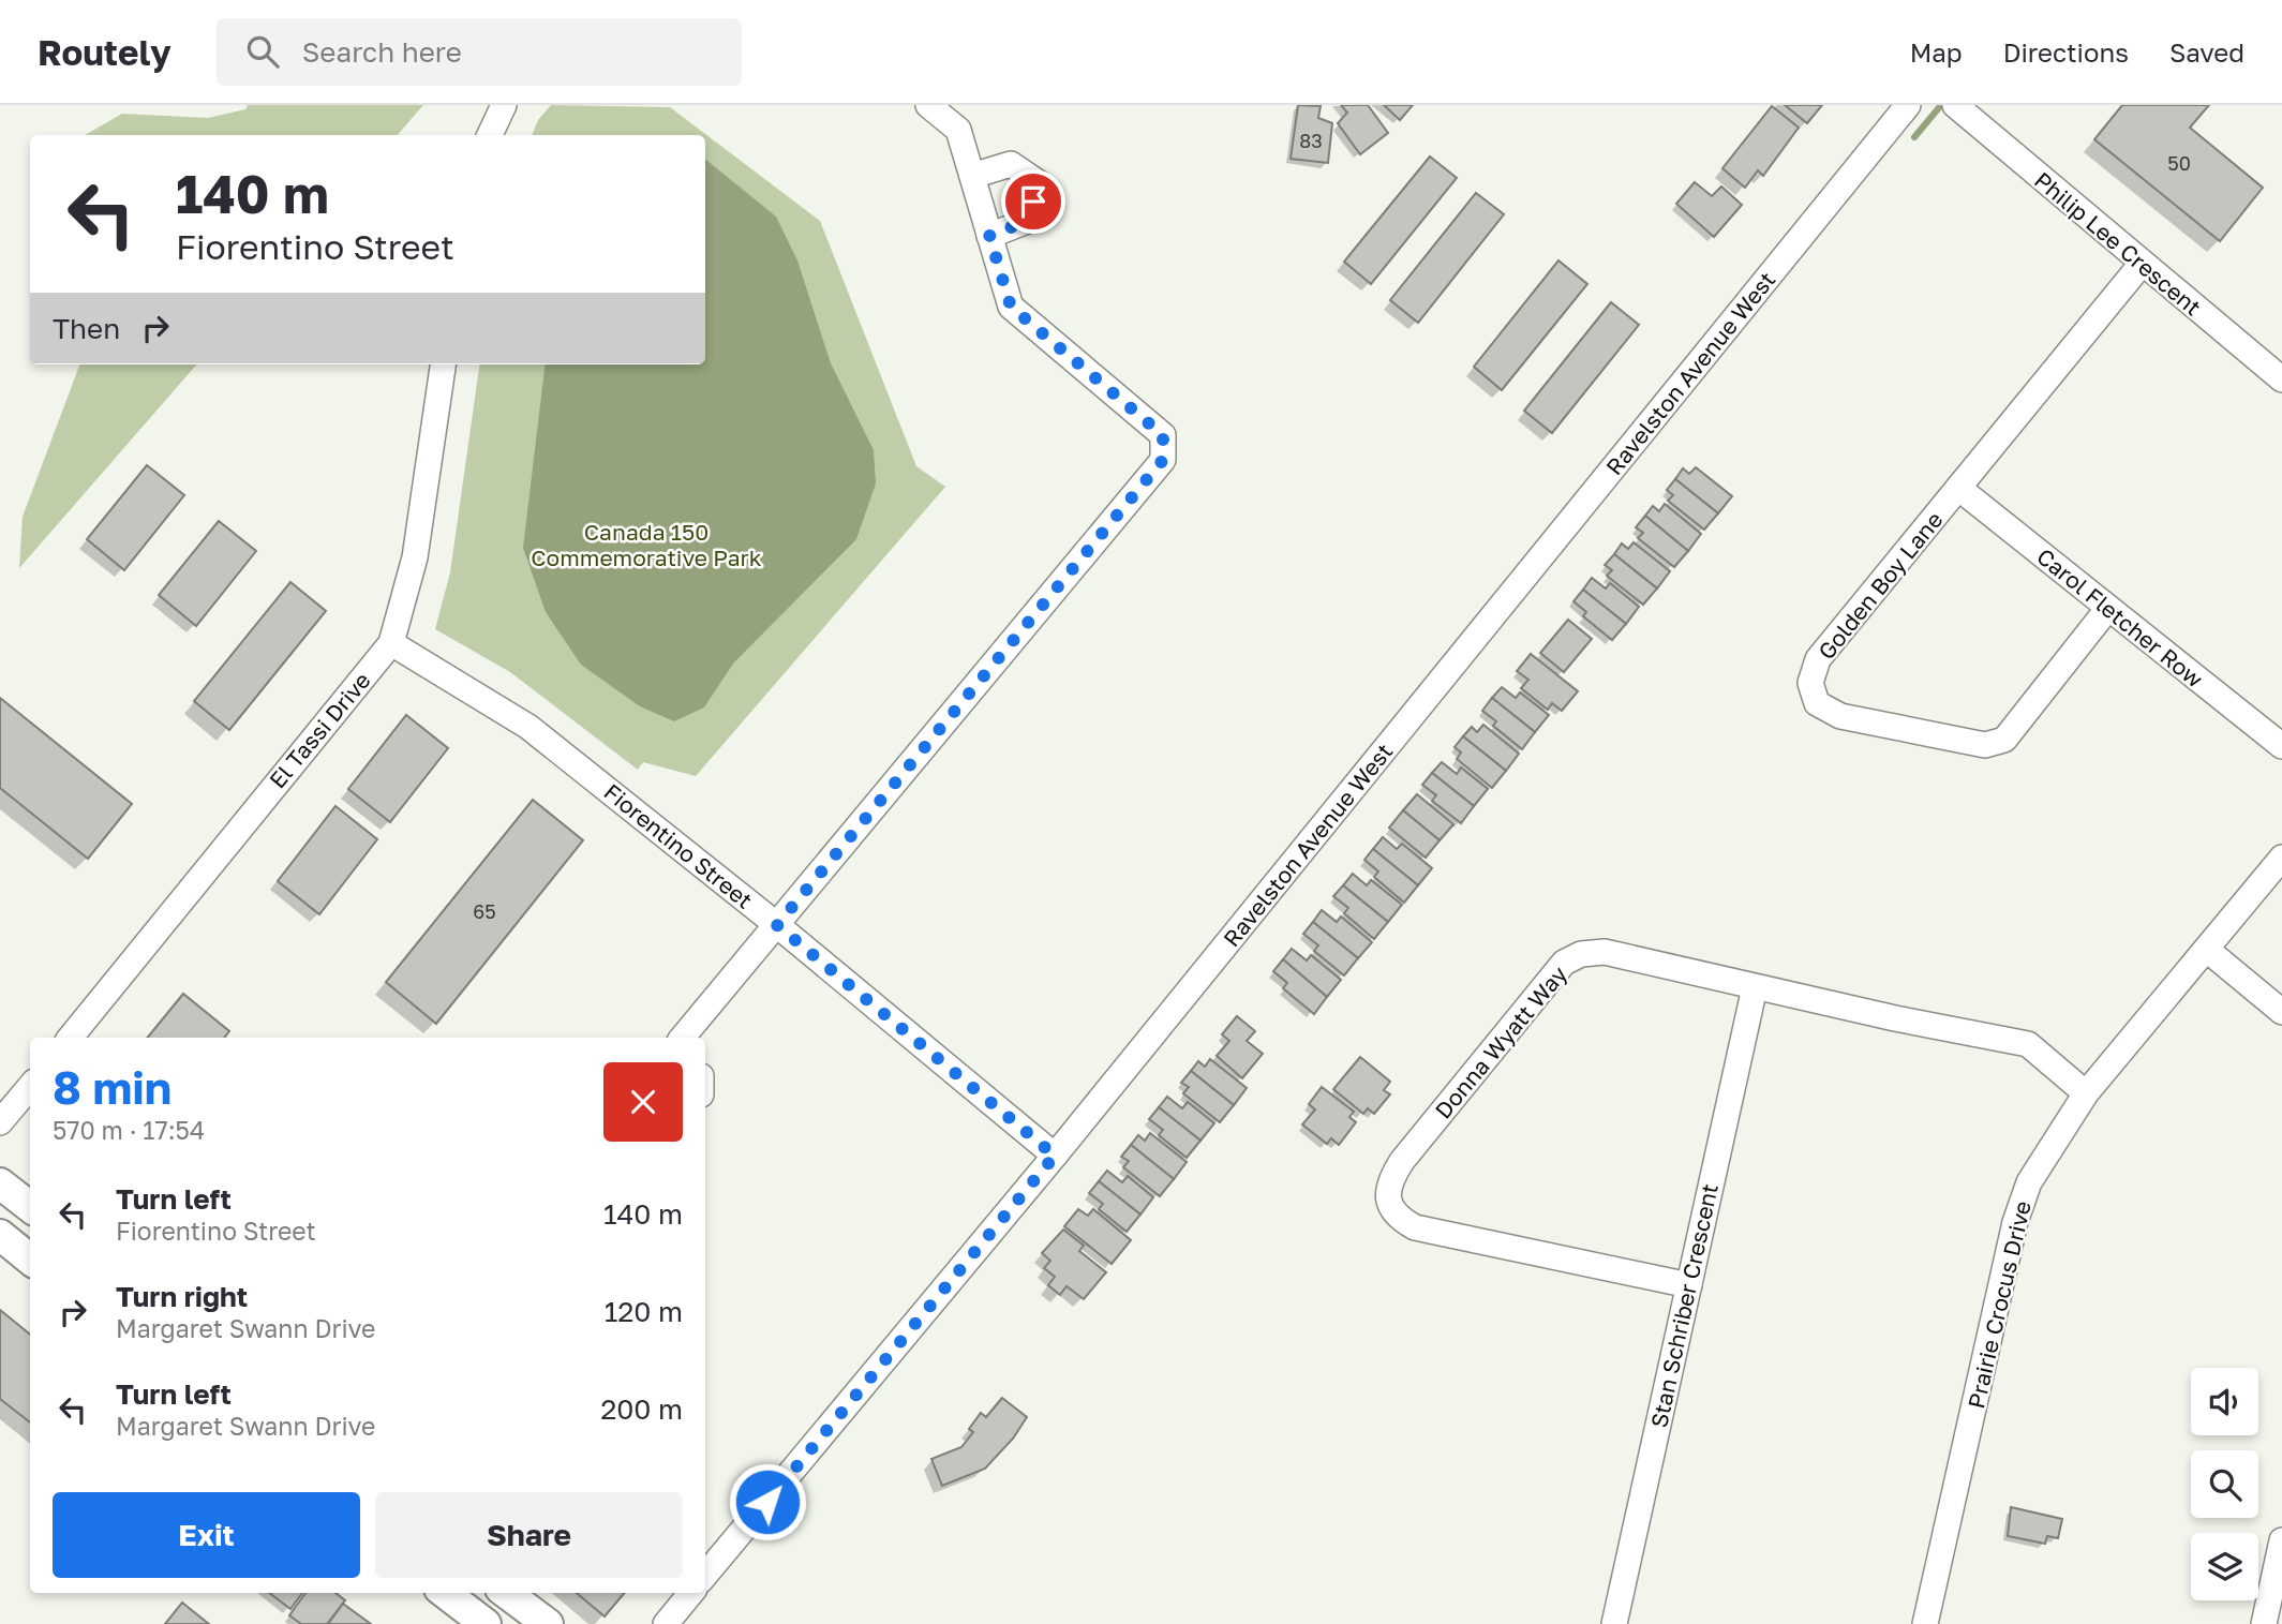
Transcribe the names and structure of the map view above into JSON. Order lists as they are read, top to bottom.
{
  "streets": {
    "street": [
      "Philip Lee Crescent",
      "Ravelston Avenue West",
      "Golden Boy Lane",
      "Carol Fletcher Row",
      "El Tassi Drive",
      "Fiorentino Street",
      "Donna Wyatt Way",
      "Prairie Crocus Drive",
      "Stan Schriber Crescent"
    ]
  },
  "crossings": [
    ["Philip Lee Crescent", "Golden Boy Lane"],
    ["Ravelston Avenue West", "Fiorentino Street"],
    ["Golden Boy Lane", "Carol Fletcher Row"],
    ["El Tassi Drive", "Fiorentino Street"],
    ["Donna Wyatt Way", "Prairie Crocus Drive"],
    ["Donna Wyatt Way", "Stan Schriber Crescent"]
  ],
  "parks": ["Canada 150 Commemorative Park"],
  "house_numbers": ["83", "50", "65"],
  "page": {
    "header": "Routely",
    "search": "Search here",
    "nav": ["Map", "Directions", "Saved"],
    "turn": ["140 m", "Fiorentino Street"],
    "then": "Then",
    "heading": ["8 min", "570 m · 17:54"],
    "list": [
      {
        "name": "Turn left",
        "note": "Fiorentino Street",
        "value": "140 m"
      },
      {
        "name": "Turn right",
        "note": "Margaret Swann Drive",
        "value": "120 m"
      },
      {
        "name": "Turn left",
        "note": "Margaret Swann Drive",
        "value": "200 m"
      }
    ],
    "buttons": ["Exit", "Share"]
  }
}
